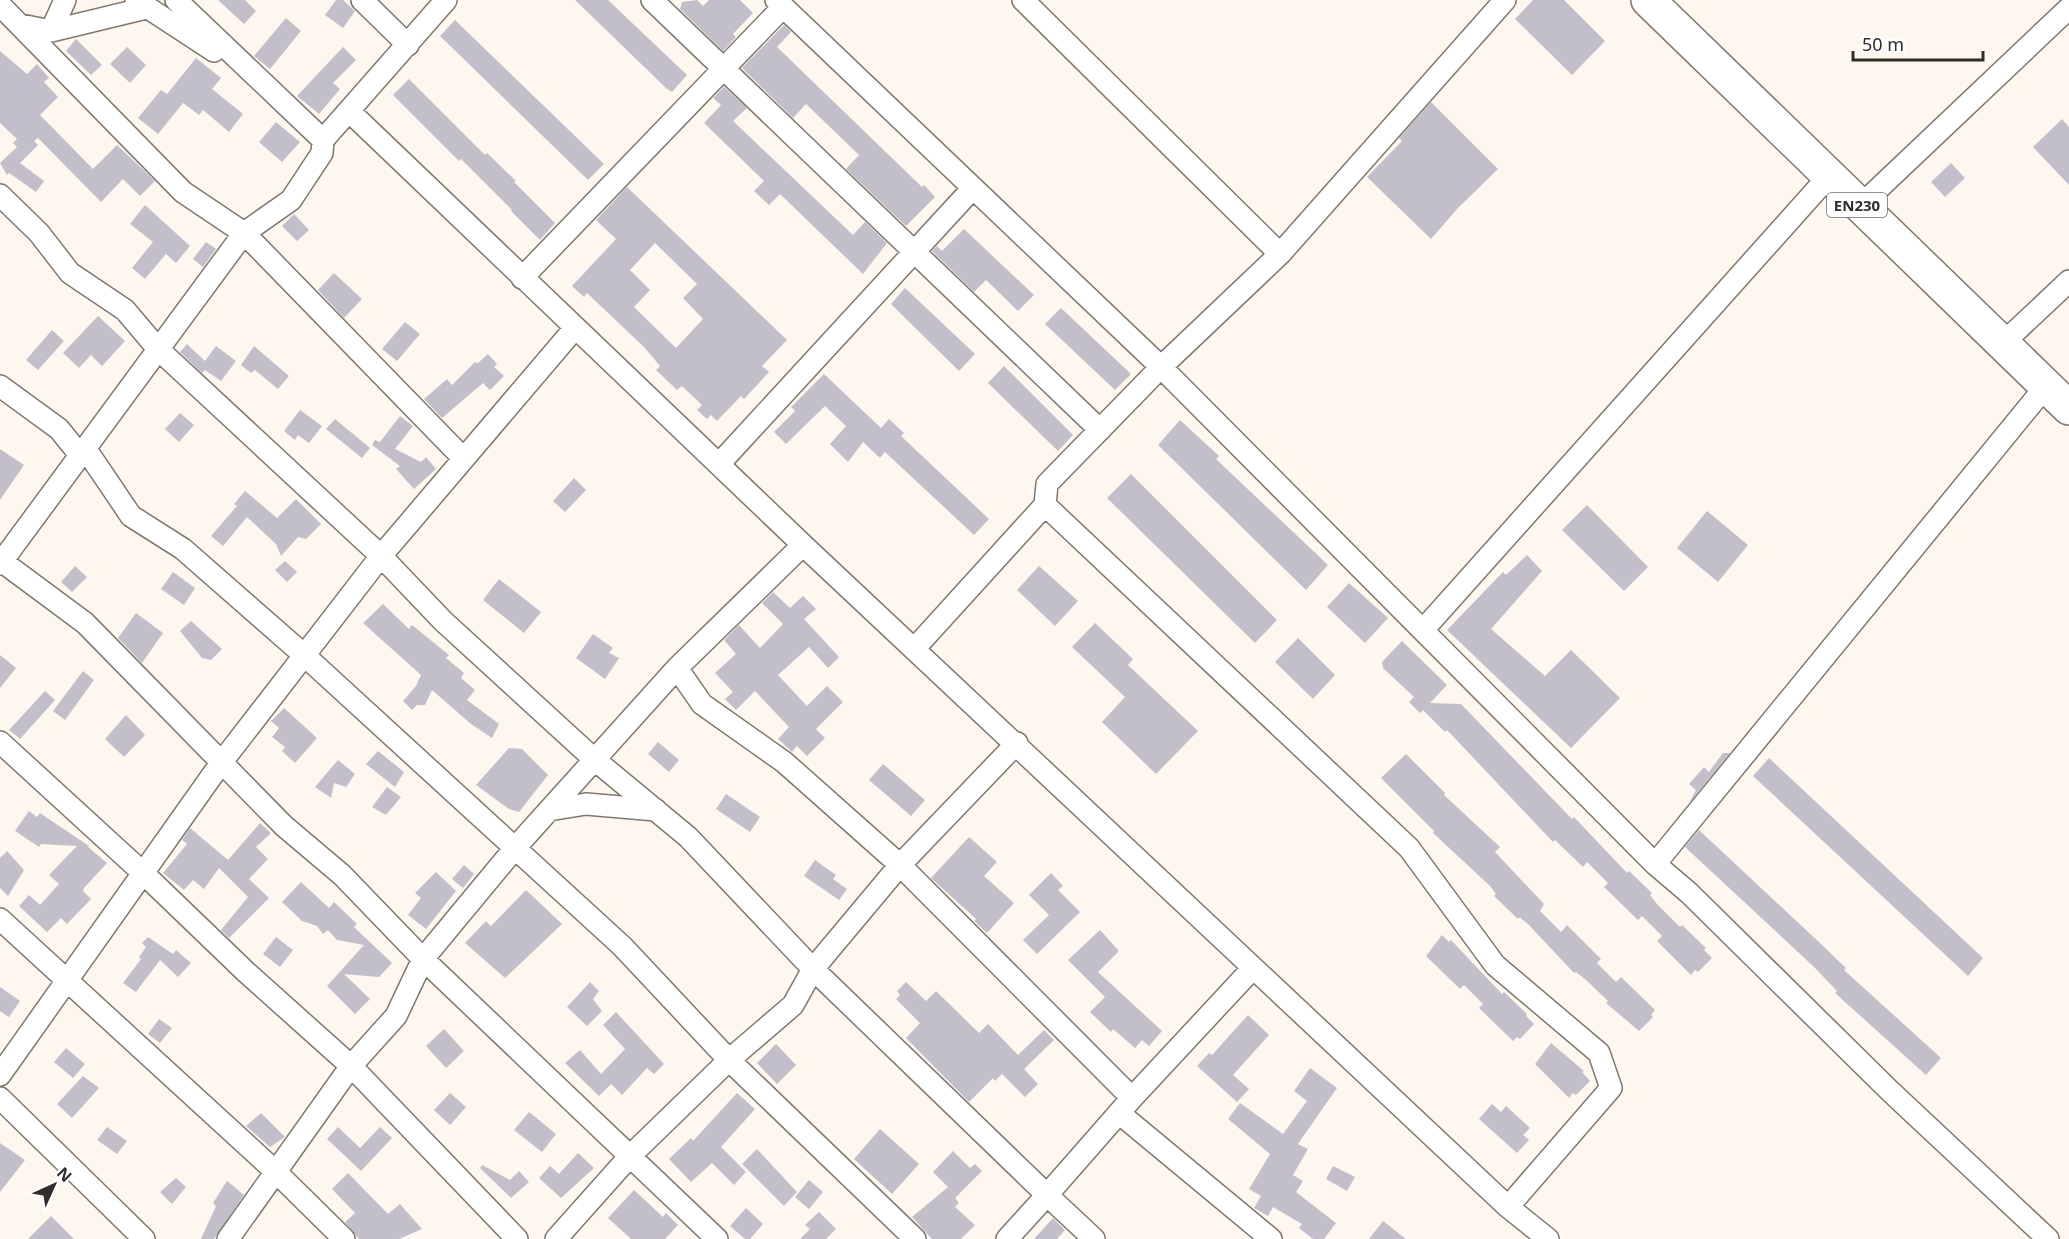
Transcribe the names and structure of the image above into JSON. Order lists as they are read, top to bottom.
{
  "streets": {
    "main road": ["EN230"]
  },
  "scale_bar": "50 m",
  "north": "top right"
}
